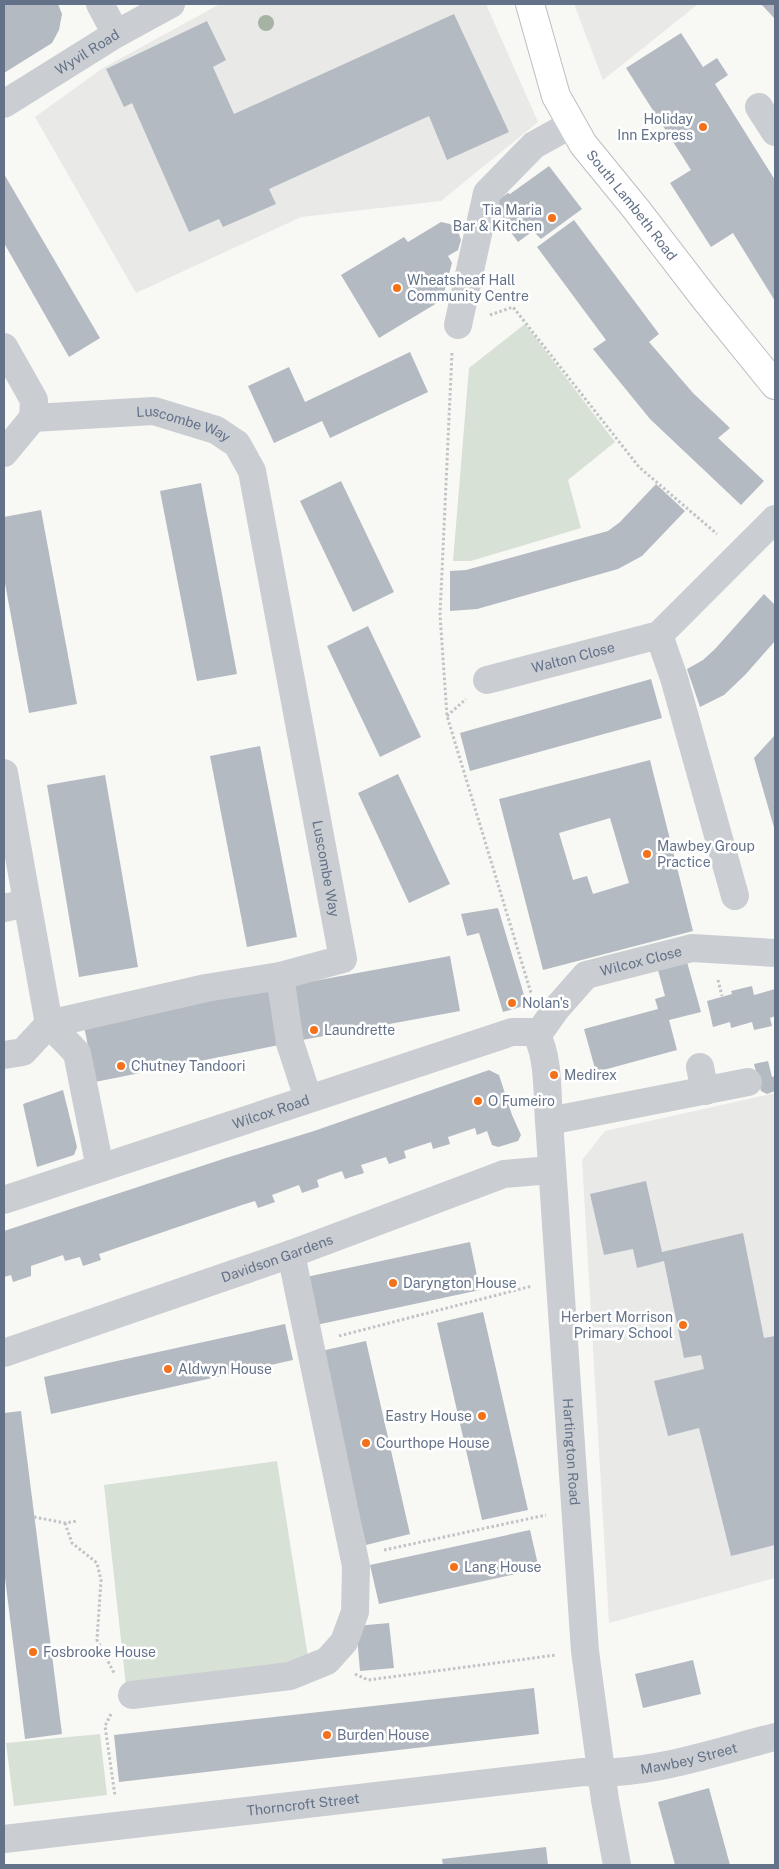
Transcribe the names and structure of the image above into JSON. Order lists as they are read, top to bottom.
{
  "streets": {
    "highway": ["South Lambeth Road"],
    "street": [
      "Wyvil Road",
      "Luscombe Way",
      "Walton Close",
      "Wilcox Close",
      "Wilcox Road",
      "Davidson Gardens",
      "Hartington Road",
      "Mawbey Street",
      "Thorncroft Street"
    ]
  },
  "crossings": [
    ["Wilcox Close", "Wilcox Road"],
    ["Wilcox Close", "Hartington Road"],
    ["Wilcox Road", "Hartington Road"],
    ["Davidson Gardens", "Hartington Road"],
    ["Hartington Road", "Mawbey Street"],
    ["Hartington Road", "Thorncroft Street"],
    ["Mawbey Street", "Thorncroft Street"]
  ],
  "places": [
    "Holiday Inn Express",
    "Tia Maria Bar & Kitchen",
    "Wheatsheaf Hall Community Centre",
    "Mawbey Group Practice",
    "Nolan's",
    "Laundrette",
    "Chutney Tandoori",
    "Medirex",
    "O Fumeiro",
    "Daryngton House",
    "Herbert Morrison Primary School",
    "Aldwyn House",
    "Eastry House",
    "Courthope House",
    "Lang House",
    "Fosbrooke House",
    "Burden House"
  ]
}
